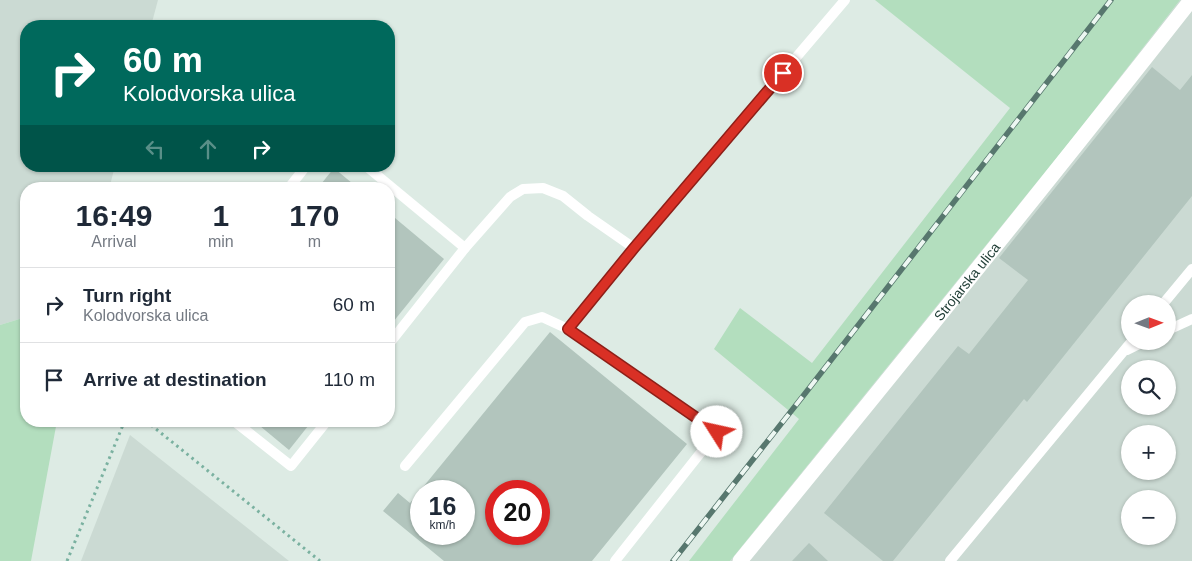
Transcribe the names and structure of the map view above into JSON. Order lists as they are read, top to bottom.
{
  "streets": {
    "street": ["Strojarska ulica"]
  },
  "north": "right",
  "page": {
    "turn": ["60 m", "Kolodvorska ulica"],
    "eta": [
      "16:49",
      "Arrival",
      "1",
      "min",
      "170",
      "m"
    ],
    "list": [
      {
        "name": "Turn right",
        "note": "Kolodvorska ulica",
        "value": "60 m"
      },
      {
        "name": "Arrive at destination",
        "value": "110 m"
      }
    ],
    "map_buttons": ["+", "−"],
    "speed": "16 km/h",
    "limit": "20"
  }
}
